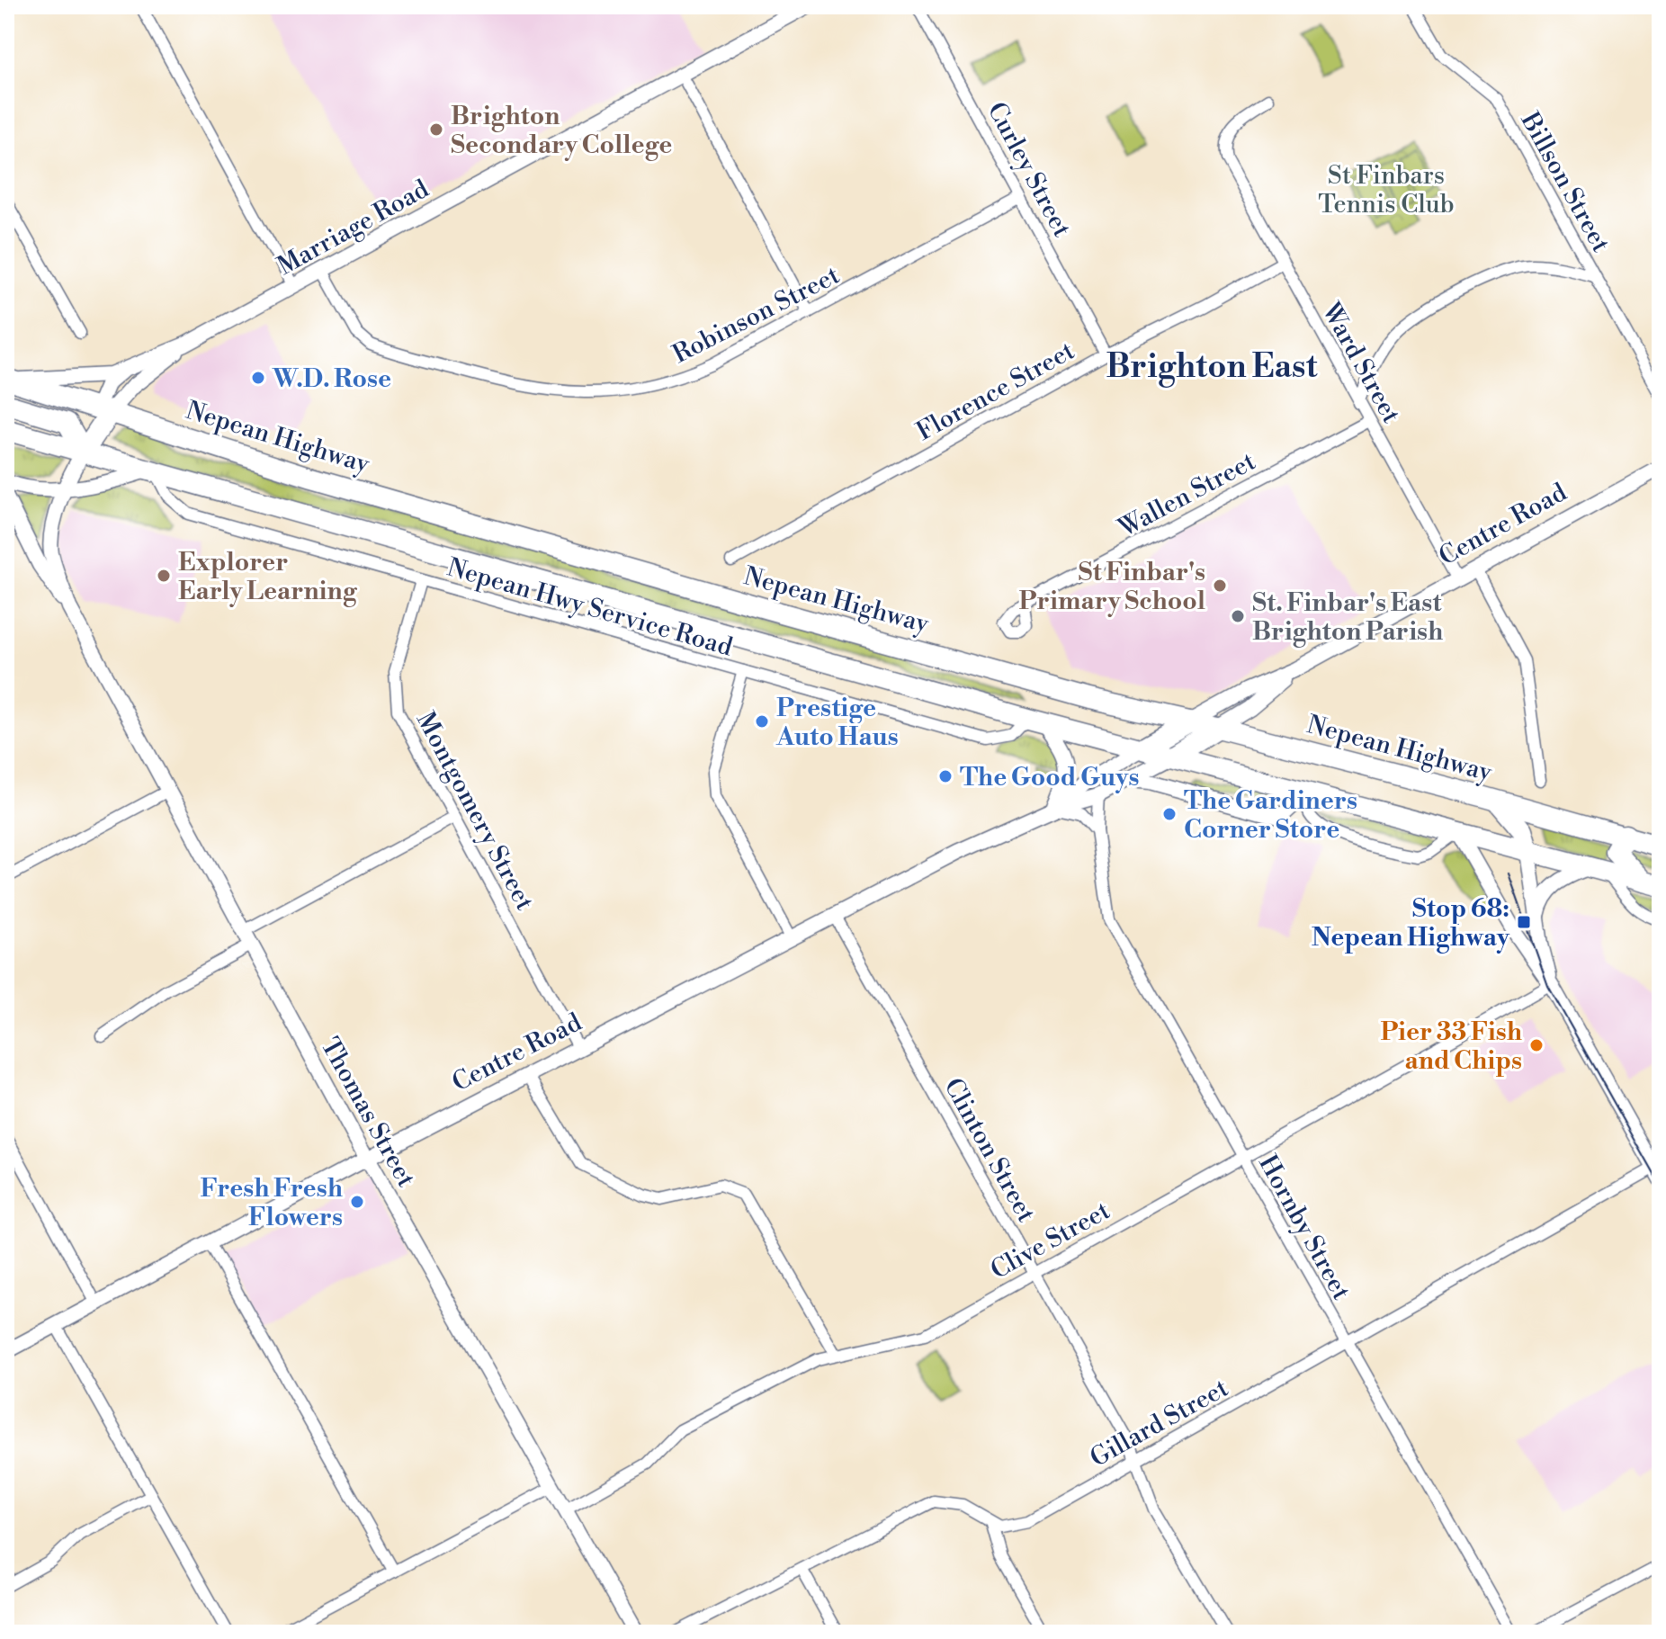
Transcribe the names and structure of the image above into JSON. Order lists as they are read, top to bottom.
{
  "streets": {
    "highway": ["Nepean Highway", "Centre Road"],
    "main road": ["Marriage Road", "Thomas Street"],
    "street": [
      "Curley Street",
      "Billson Street",
      "Robinson Street",
      "Ward Street",
      "Florence Street",
      "Wallen Street",
      "Nepean Hwy Service Road",
      "Montgomery Street",
      "Clinton Street",
      "Hornby Street",
      "Clive Street",
      "Gillard Street"
    ]
  },
  "crossings": [
    ["Curley Street", "Robinson Street"],
    ["Curley Street", "Florence Street"],
    ["Marriage Road", "Robinson Street"],
    ["Marriage Road", "Nepean Highway"],
    ["Ward Street", "Florence Street"],
    ["Ward Street", "Wallen Street"],
    ["Ward Street", "Centre Road"],
    ["Nepean Highway", "Centre Road"],
    ["Centre Road", "Montgomery Street"],
    ["Centre Road", "Thomas Street"],
    ["Centre Road", "Clinton Street"],
    ["Centre Road", "Hornby Street"],
    ["Nepean Hwy Service Road", "Montgomery Street"],
    ["Thomas Street", "Clive Street"],
    ["Clinton Street", "Clive Street"],
    ["Clinton Street", "Gillard Street"],
    ["Hornby Street", "Clive Street"],
    ["Hornby Street", "Gillard Street"]
  ],
  "districts": ["Brighton East"],
  "parks": ["St Finbars Tennis Club"],
  "places": {
    "other": [
      "Brighton Secondary College",
      "W.D. Rose",
      "Explorer Early Learning",
      "St Finbar's Primary School",
      "St. Finbar's East Brighton Parish",
      "Prestige Auto Haus",
      "The Good Guys",
      "The Gardiners Corner Store",
      "Pier 33 Fish and Chips",
      "Fresh Fresh Flowers"
    ],
    "transit": ["Stop 68: Nepean Highway"]
  }
}
